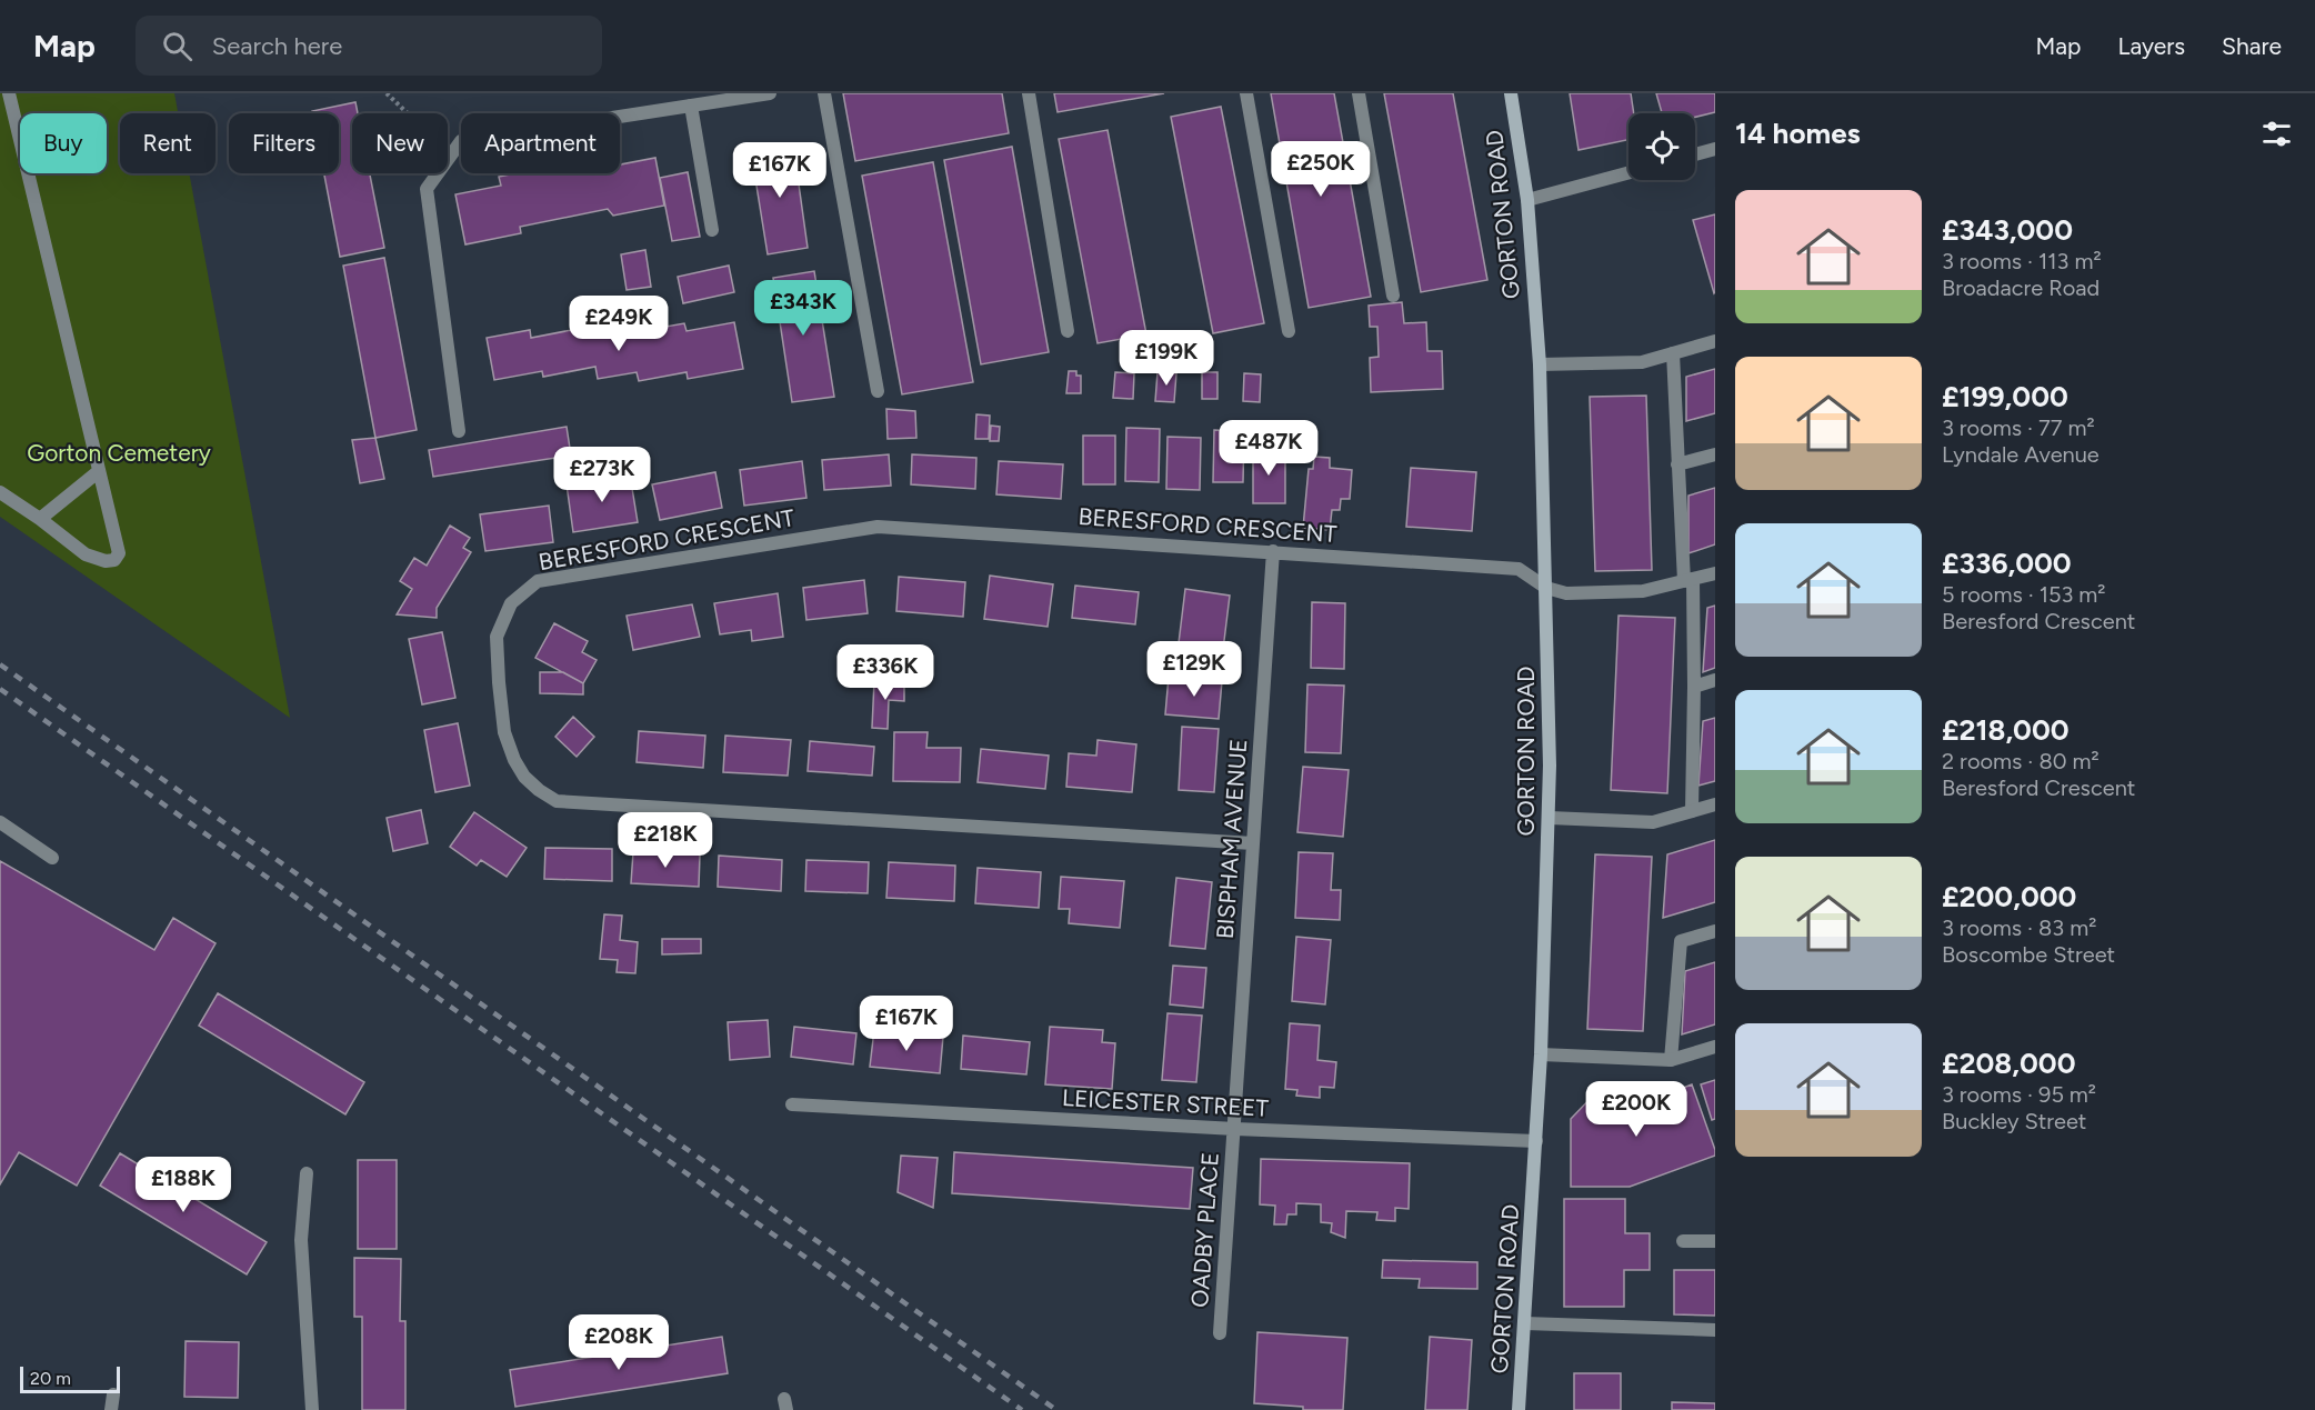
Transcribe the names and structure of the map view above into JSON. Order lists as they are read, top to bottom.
{
  "streets": {
    "main road": ["GORTON ROAD"],
    "street": [
      "BERESFORD CRESCENT",
      "BISPHAM AVENUE",
      "LEICESTER STREET",
      "OADBY PLACE"
    ]
  },
  "crossings": [
    ["GORTON ROAD", "BERESFORD CRESCENT"],
    ["GORTON ROAD", "LEICESTER STREET"],
    ["BERESFORD CRESCENT", "BISPHAM AVENUE"],
    ["BISPHAM AVENUE", "LEICESTER STREET"],
    ["BISPHAM AVENUE", "OADBY PLACE"],
    ["LEICESTER STREET", "OADBY PLACE"]
  ],
  "parks": ["Gorton Cemetery"],
  "scale_bar": "20 m",
  "page": {
    "header": "Map",
    "search": "Search here",
    "nav": ["Map", "Layers", "Share"],
    "heading": "14 homes",
    "chip": [
      "Buy",
      "Rent",
      "Filters",
      "New",
      "Apartment"
    ],
    "price": [
      "£250K",
      "£167K",
      "£343K",
      "£249K",
      "£199K",
      "£487K",
      "£273K",
      "£129K",
      "£336K",
      "£218K",
      "£167K",
      "£200K",
      "£188K",
      "£208K"
    ],
    "list": [
      {
        "name": "£343,000",
        "note": "3 rooms · 113 m² · Broadacre Road"
      },
      {
        "name": "£199,000",
        "note": "3 rooms · 77 m² · Lyndale Avenue"
      },
      {
        "name": "£336,000",
        "note": "5 rooms · 153 m² · Beresford Crescent"
      },
      {
        "name": "£218,000",
        "note": "2 rooms · 80 m² · Beresford Crescent"
      },
      {
        "name": "£200,000",
        "note": "3 rooms · 83 m² · Boscombe Street"
      },
      {
        "name": "£208,000",
        "note": "3 rooms · 95 m² · Buckley Street"
      }
    ],
    "scale": "20 m"
  }
}
